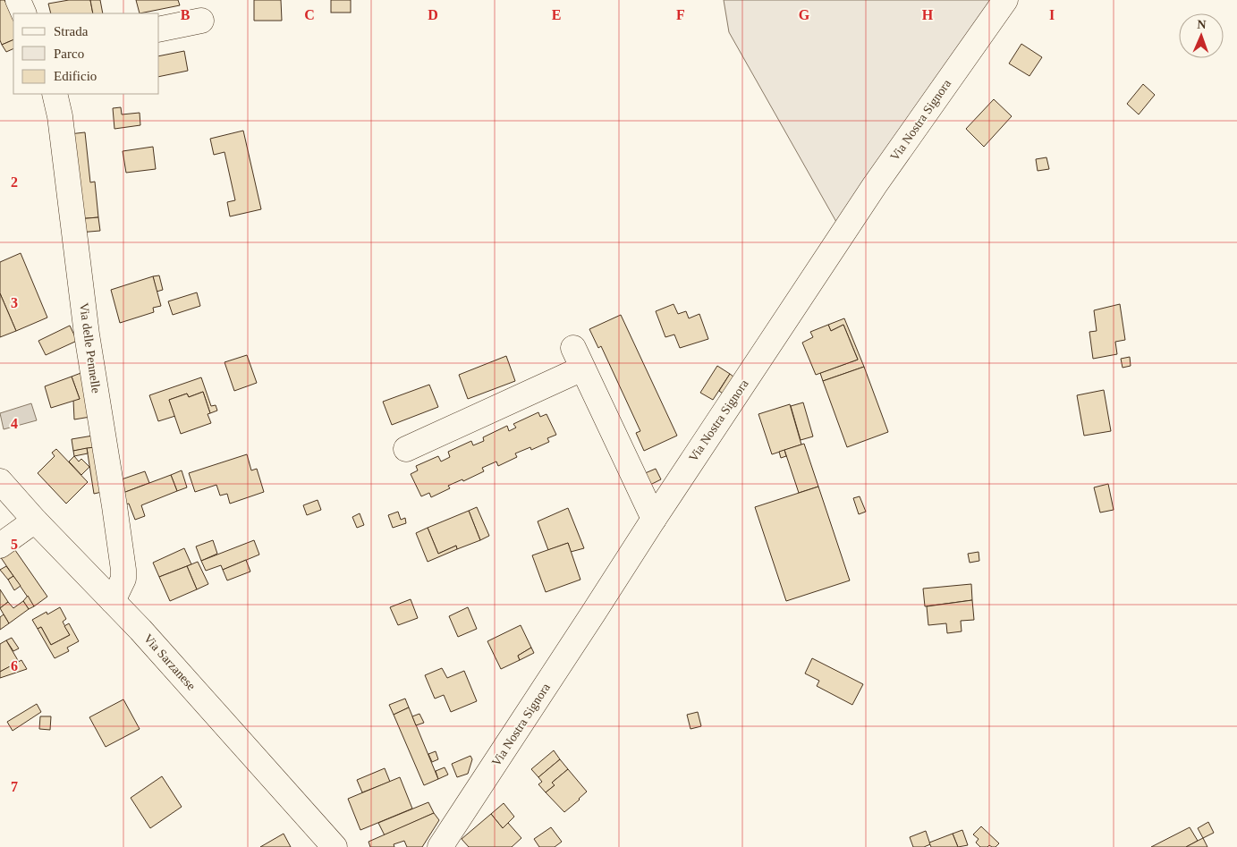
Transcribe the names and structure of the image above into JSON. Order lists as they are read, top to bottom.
{
  "streets": {
    "street": ["Via Nostra Signora", "Via delle Pennelle", "Via Sarzanese"]
  },
  "crossings": [
    ["Via delle Pennelle", "Via Sarzanese"]
  ],
  "legend": ["Strada", "Parco", "Edificio"],
  "north": "top",
  "grid": {
    "columns": [
      "B",
      "C",
      "D",
      "E",
      "F",
      "G",
      "H",
      "I"
    ],
    "rows": [
      "2",
      "3",
      "4",
      "5",
      "6",
      "7"
    ]
  }
}
